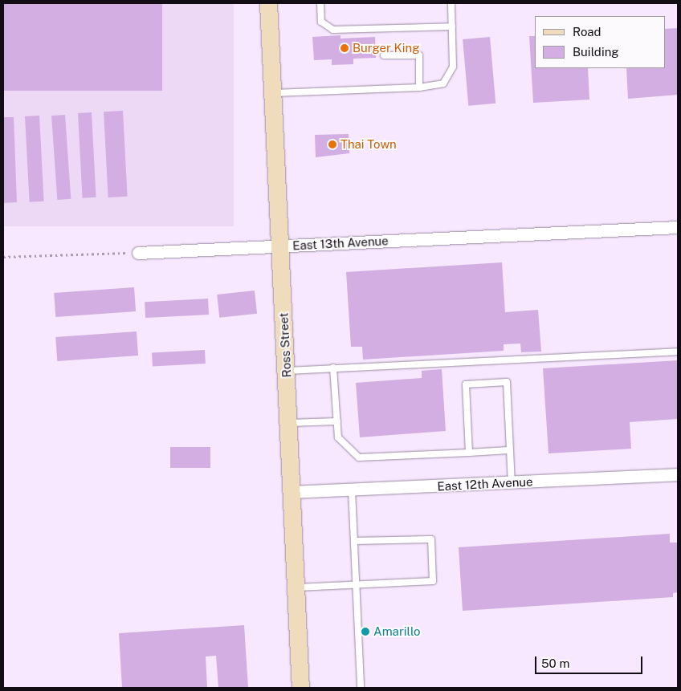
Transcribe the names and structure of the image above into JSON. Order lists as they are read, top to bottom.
{
  "streets": {
    "main road": ["Ross Street"],
    "street": ["East 13th Avenue", "East 12th Avenue"]
  },
  "crossings": [
    ["East 13th Avenue", "Ross Street"],
    ["Ross Street", "East 12th Avenue"]
  ],
  "places": ["Burger King", "Thai Town", "Amarillo"],
  "legend": ["Road", "Building"],
  "scale_bar": "50 m"
}
